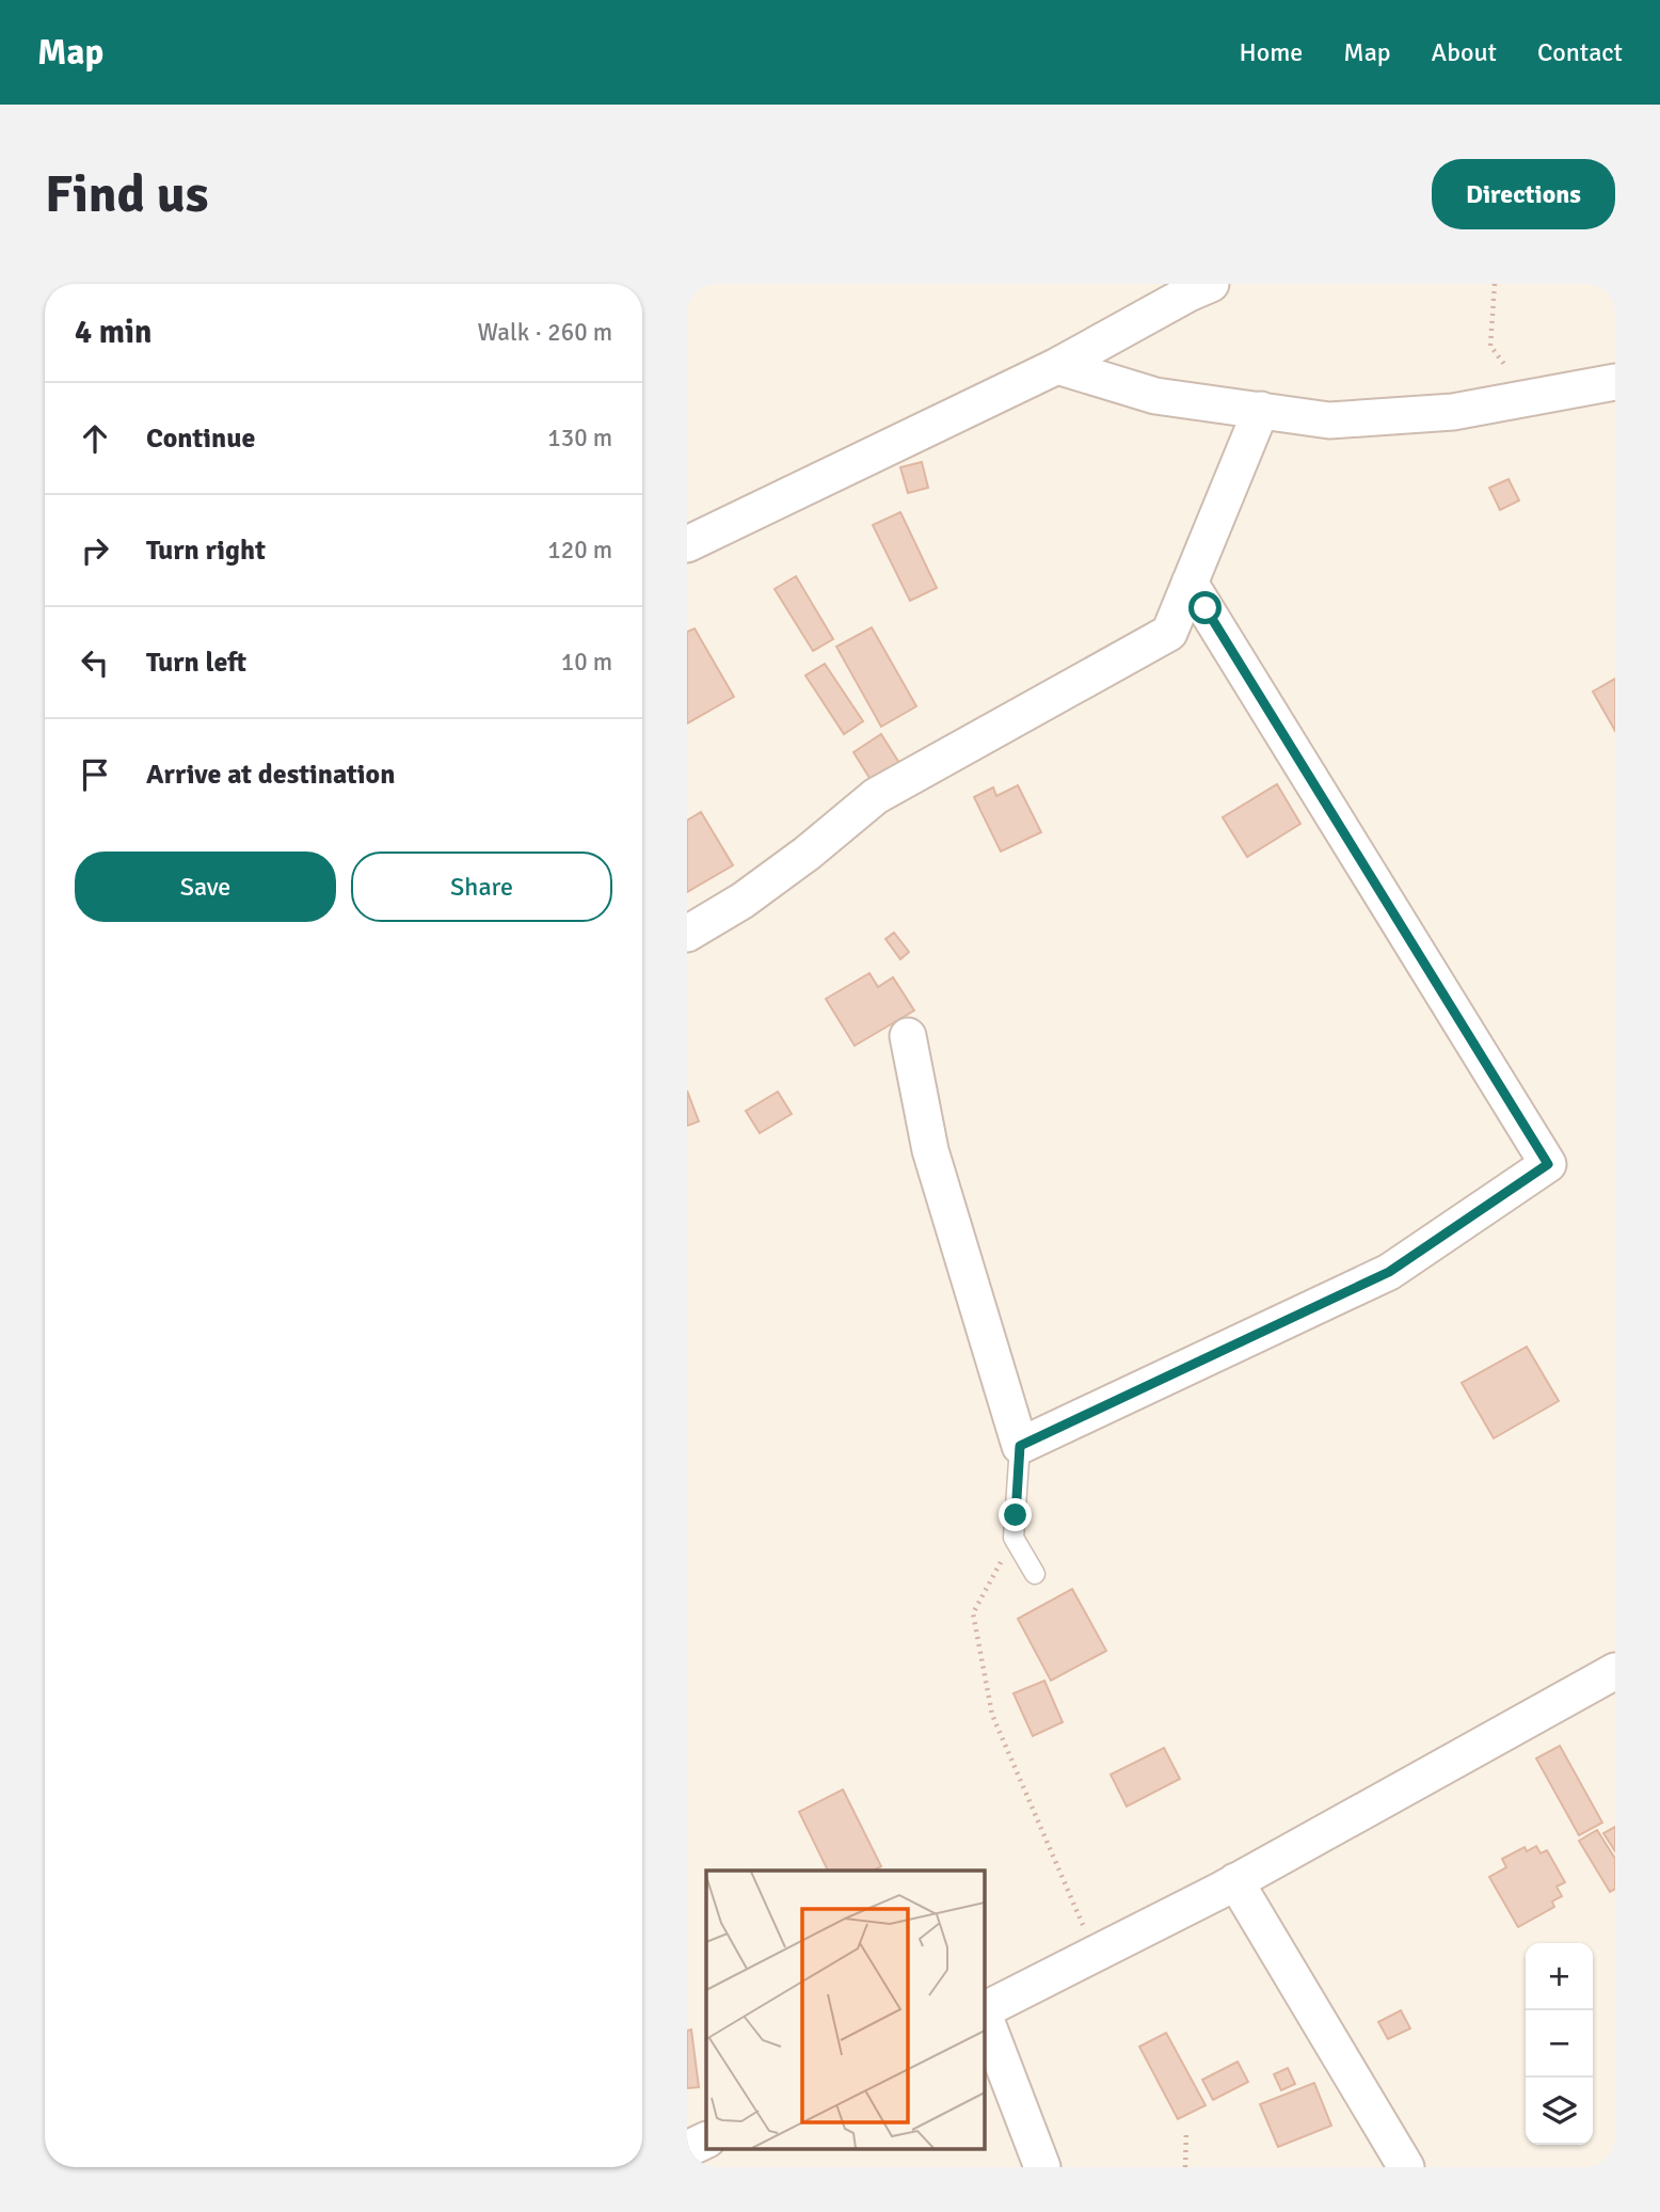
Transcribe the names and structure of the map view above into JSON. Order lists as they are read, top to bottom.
{
  "page": {
    "header": "Map",
    "nav": [
      "Home",
      "Map",
      "About",
      "Contact"
    ],
    "buttons": [
      "Directions",
      ["Save", "Share"]
    ],
    "title": "Find us",
    "heading": ["4 min", "Walk · 260 m"],
    "list": [
      ["Continue", "130 m"],
      ["Turn right", "120 m"],
      ["Turn left", "10 m"],
      "Arrive at destination"
    ],
    "map_buttons": ["+", "−"]
  }
}
